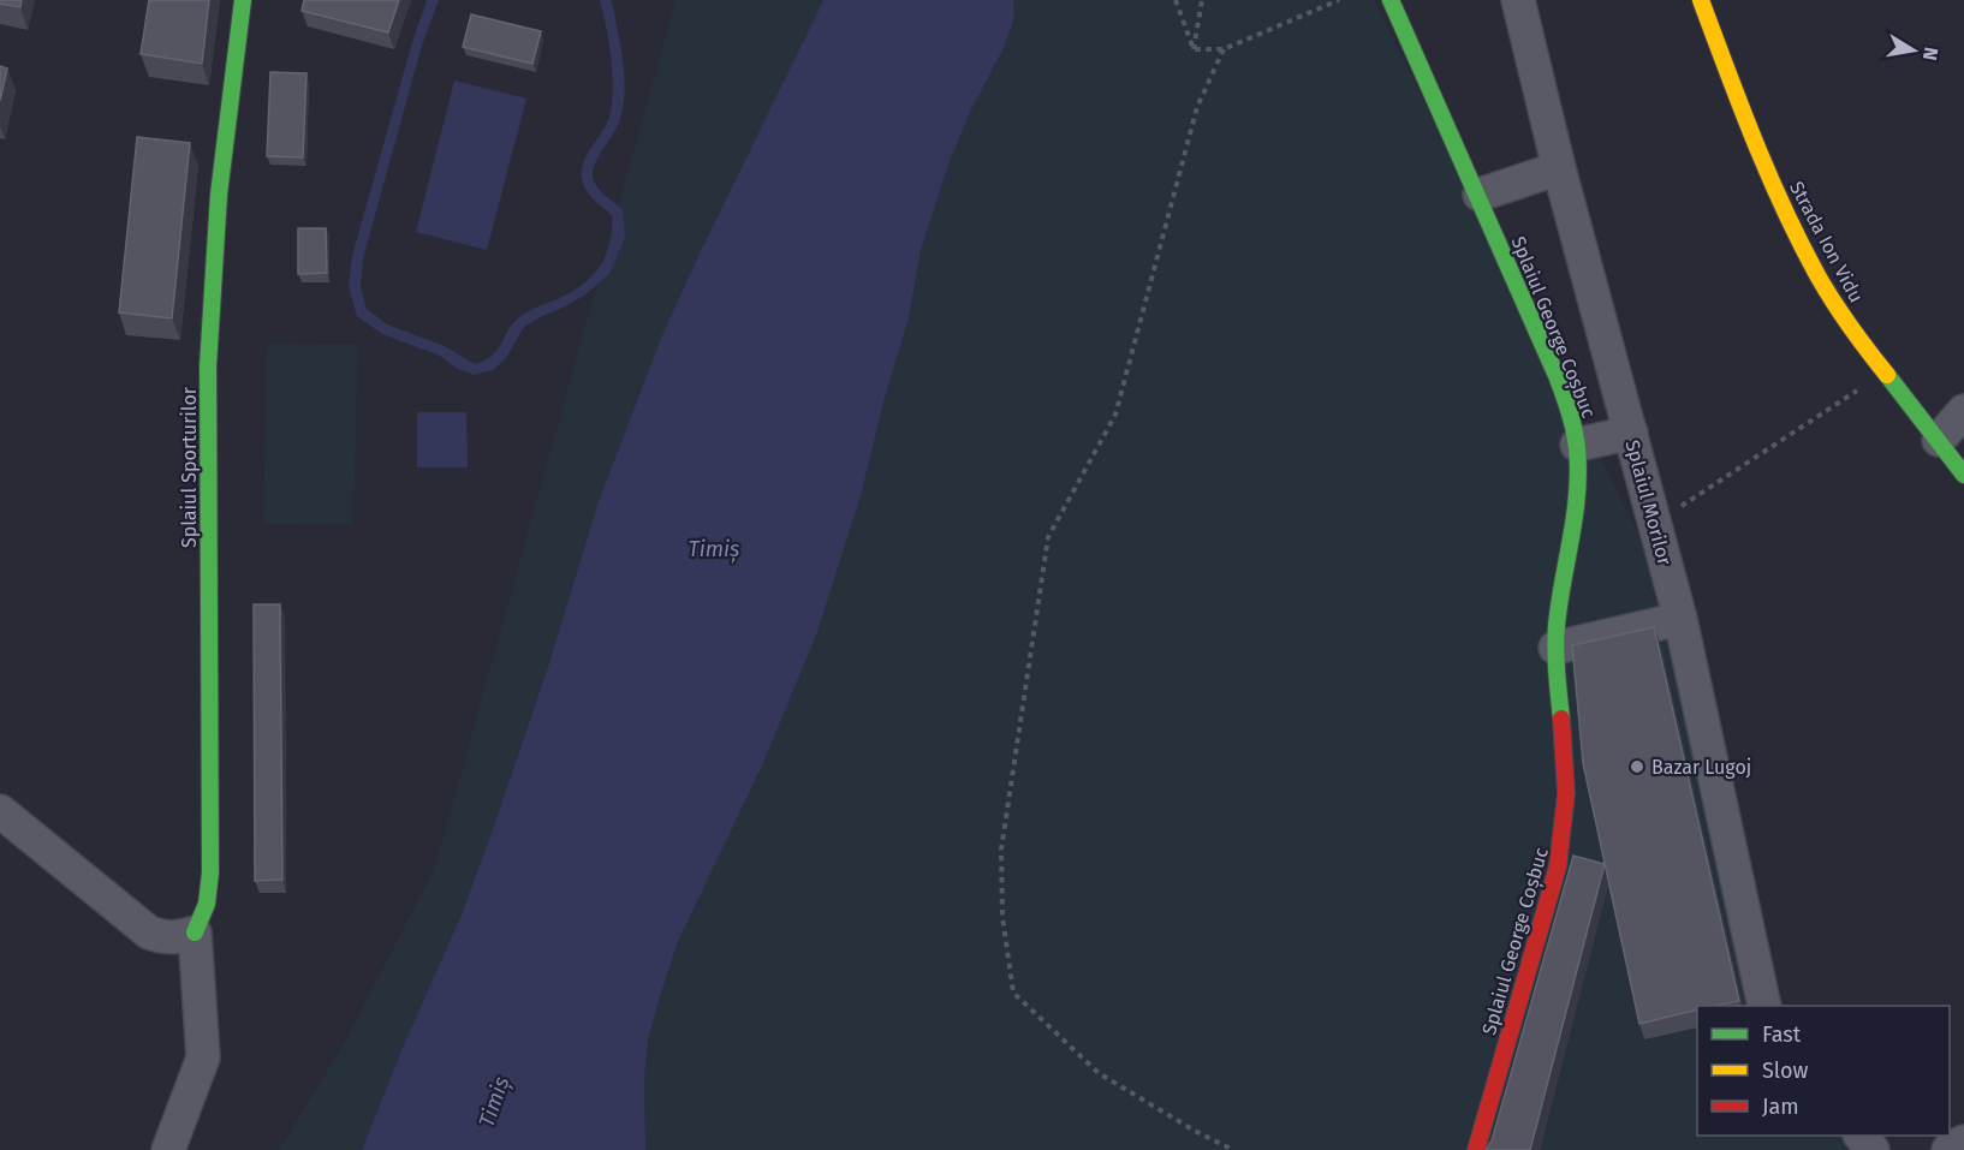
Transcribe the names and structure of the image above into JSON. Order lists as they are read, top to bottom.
{
  "streets": {
    "street": [
      "Strada Ion Vidu",
      "Splaiul George Coșbuc",
      "Splaiul Sporturilor",
      "Splaiul Morilor"
    ]
  },
  "water": ["Timiș"],
  "places": ["Bazar Lugoj"],
  "legend": ["Fast", "Slow", "Jam"],
  "north": "right"
}
